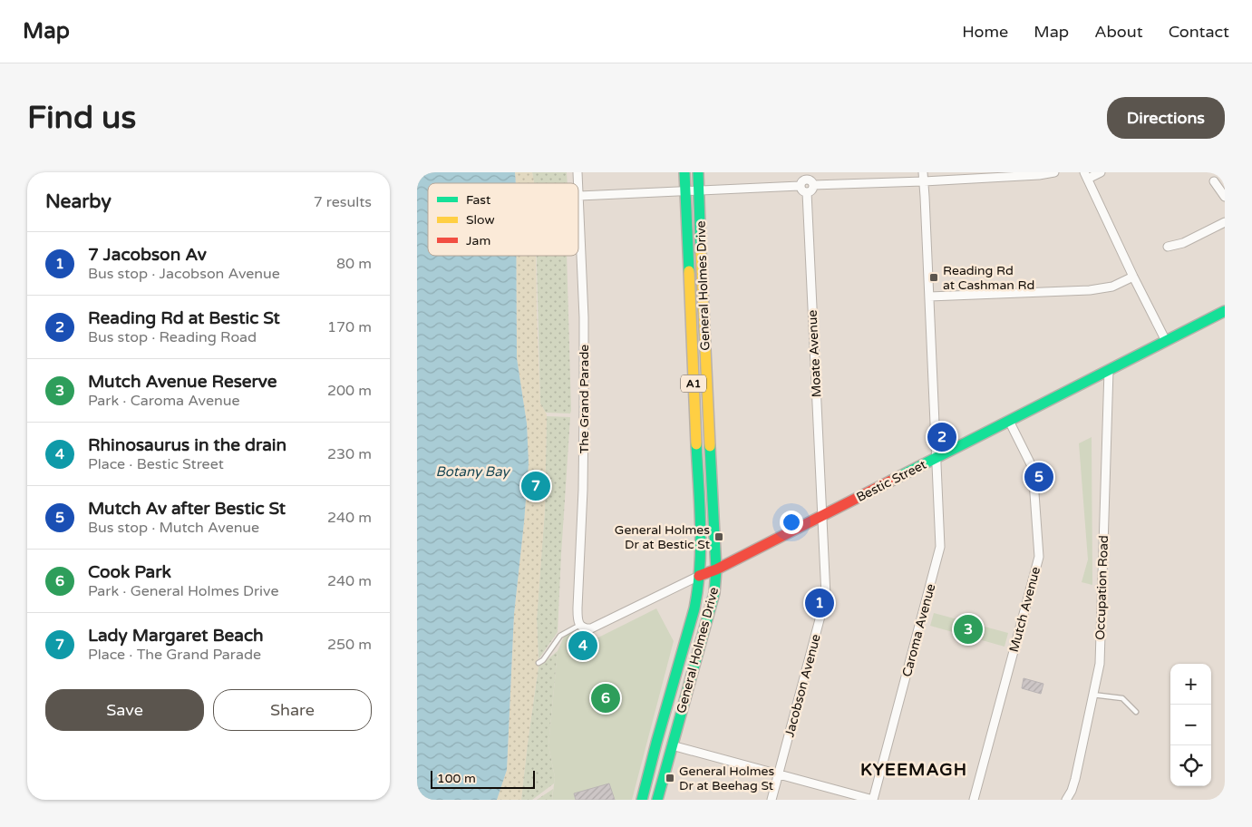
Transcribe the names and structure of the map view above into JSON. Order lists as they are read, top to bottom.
{
  "streets": {
    "main road": ["General Holmes Drive", "A1", "Bestic Street"],
    "street": [
      "Moate Avenue",
      "The Grand Parade",
      "Occupation Road",
      "Mutch Avenue",
      "Caroma Avenue",
      "Jacobson Avenue"
    ]
  },
  "crossings": [
    ["General Holmes Drive", "Bestic Street"],
    ["Moate Avenue", "Bestic Street"],
    ["Moate Avenue", "Jacobson Avenue"],
    ["The Grand Parade", "Bestic Street"],
    ["Bestic Street", "Occupation Road"],
    ["Bestic Street", "Mutch Avenue"],
    ["Bestic Street", "Caroma Avenue"],
    ["Bestic Street", "Jacobson Avenue"]
  ],
  "districts": ["KYEEMAGH"],
  "water": ["Botany Bay"],
  "places": {
    "transit": ["Reading Rd at Cashman Rd", "General Holmes Dr at Bestic St", "General Holmes Dr at Beehag St"]
  },
  "legend": ["Fast", "Slow", "Jam"],
  "scale_bar": "100 m",
  "page": {
    "header": "Map",
    "nav": [
      "Home",
      "Map",
      "About",
      "Contact"
    ],
    "buttons": [
      "Directions",
      ["Save", "Share"]
    ],
    "title": "Find us",
    "heading": ["Nearby", "7 results"],
    "list": [
      {
        "mark": "1",
        "name": "7 Jacobson Av",
        "note": "Bus stop · Jacobson Avenue",
        "value": "80 m"
      },
      {
        "mark": "2",
        "name": "Reading Rd at Bestic St",
        "note": "Bus stop · Reading Road",
        "value": "170 m"
      },
      {
        "mark": "3",
        "name": "Mutch Avenue Reserve",
        "note": "Park · Caroma Avenue",
        "value": "200 m"
      },
      {
        "mark": "4",
        "name": "Rhinosaurus in the drain",
        "note": "Place · Bestic Street",
        "value": "230 m"
      },
      {
        "mark": "5",
        "name": "Mutch Av after Bestic St",
        "note": "Bus stop · Mutch Avenue",
        "value": "240 m"
      },
      {
        "mark": "6",
        "name": "Cook Park",
        "note": "Park · General Holmes Drive",
        "value": "240 m"
      },
      {
        "mark": "7",
        "name": "Lady Margaret Beach",
        "note": "Place · The Grand Parade",
        "value": "250 m"
      }
    ],
    "pins": [
      "2",
      "5",
      "7",
      "1",
      "3",
      "4",
      "6"
    ],
    "map_buttons": ["+", "−"],
    "scale": "100 m"
  }
}
